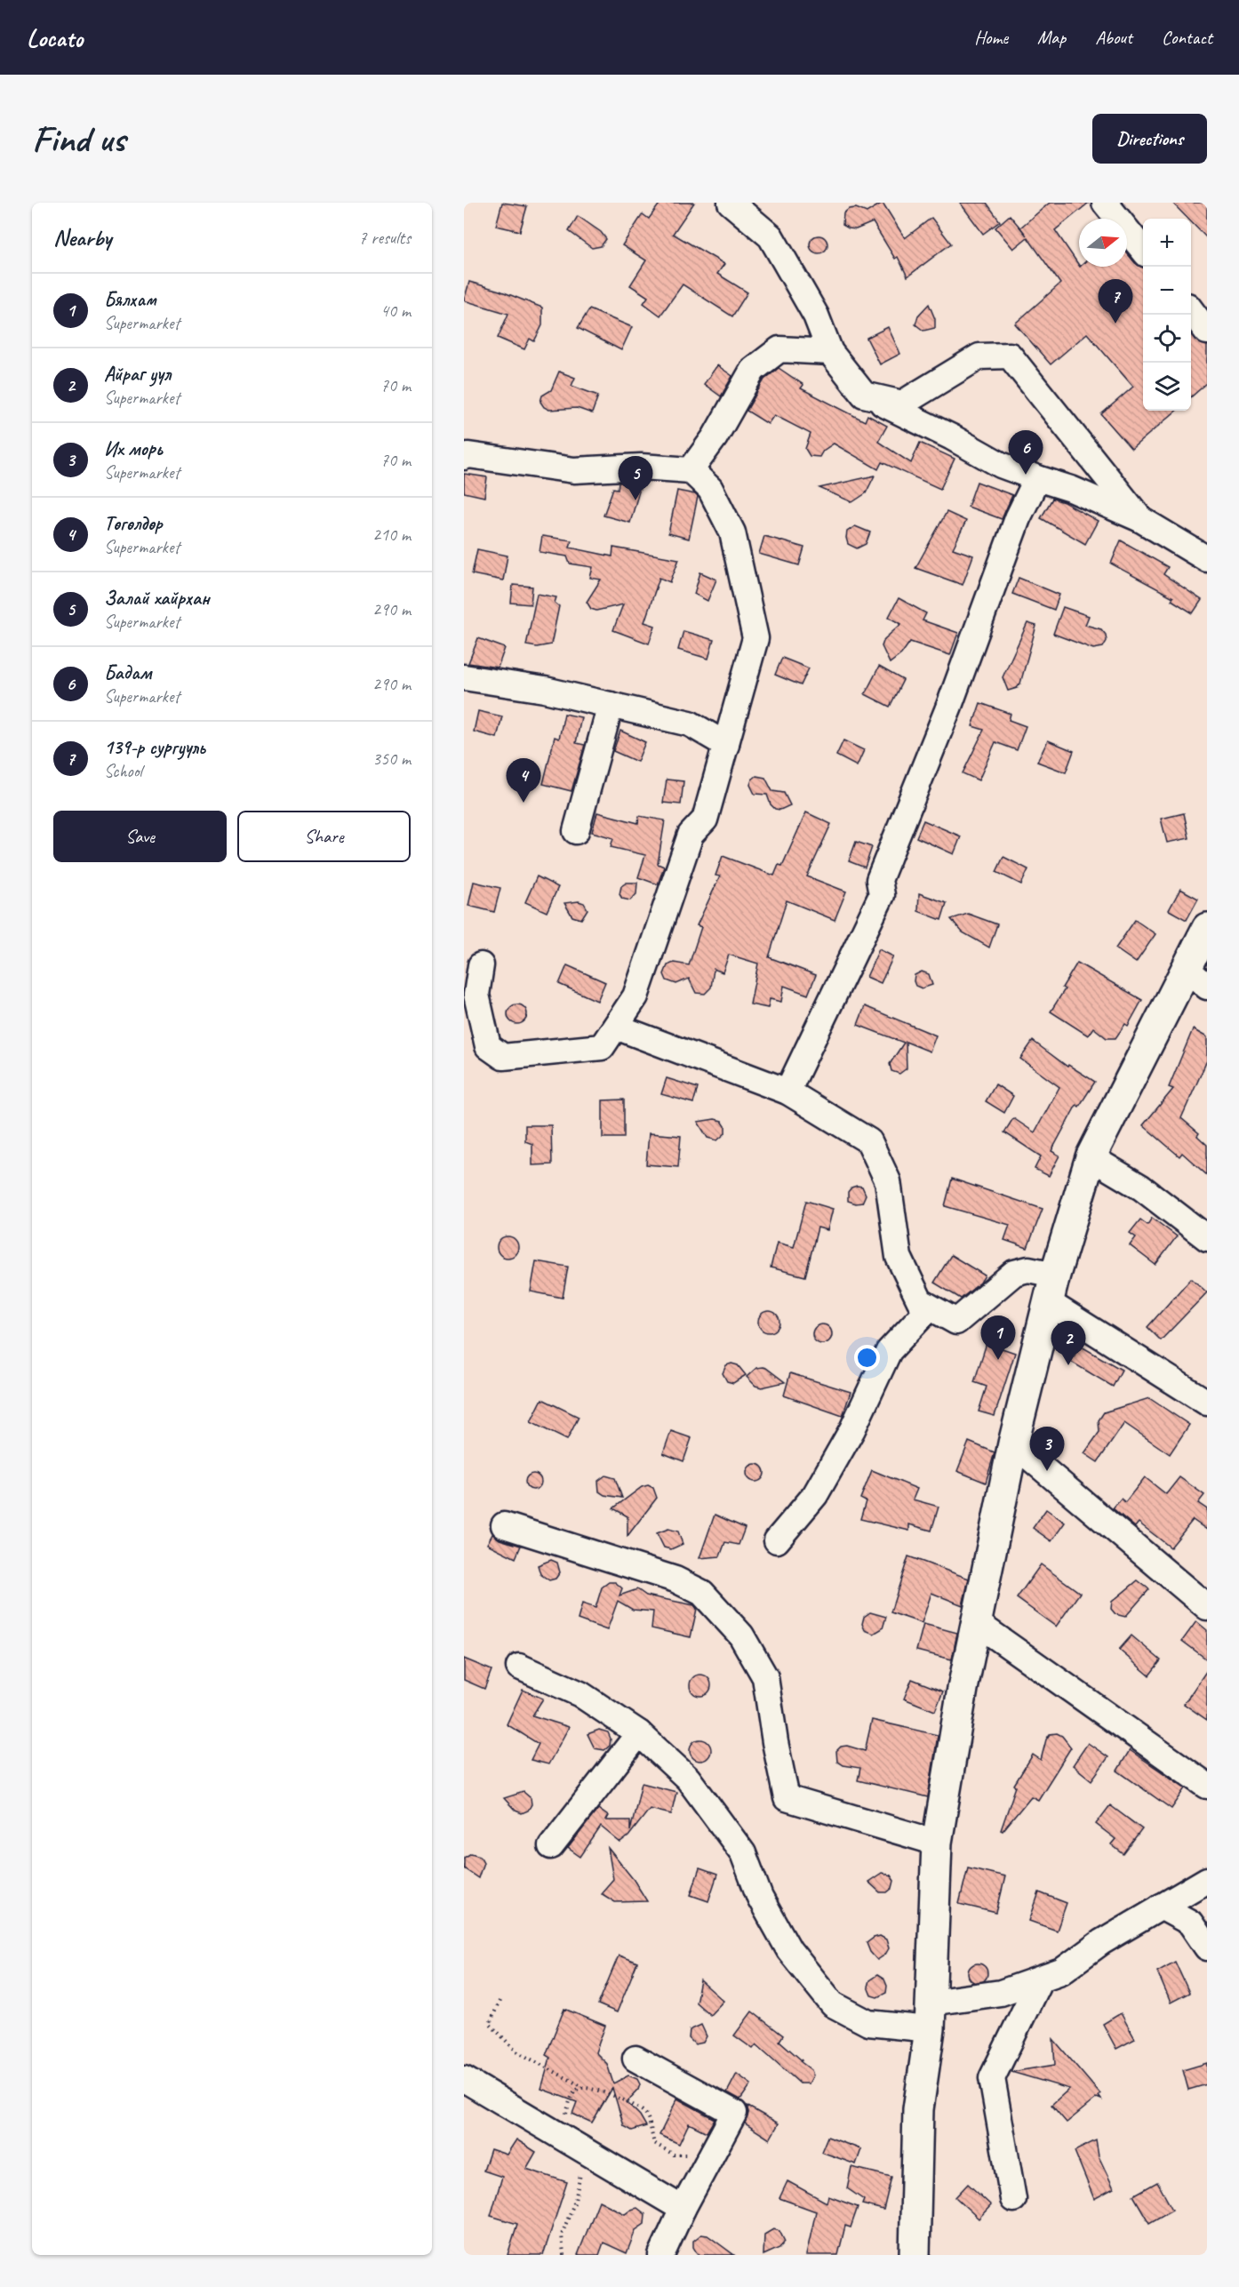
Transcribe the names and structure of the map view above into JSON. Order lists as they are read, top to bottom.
{
  "north": "right",
  "page": {
    "header": "Locato",
    "nav": [
      "Home",
      "Map",
      "About",
      "Contact"
    ],
    "buttons": [
      "Directions",
      ["Save", "Share"]
    ],
    "title": "Find us",
    "heading": ["Nearby", "7 results"],
    "map_buttons": ["+", "−"],
    "list": [
      {
        "mark": "1",
        "name": "Бялхам",
        "note": "Supermarket",
        "value": "40 m"
      },
      {
        "mark": "2",
        "name": "Айраг уул",
        "note": "Supermarket",
        "value": "70 m"
      },
      {
        "mark": "3",
        "name": "Их морь",
        "note": "Supermarket",
        "value": "70 m"
      },
      {
        "mark": "4",
        "name": "Төгөлдөр",
        "note": "Supermarket",
        "value": "210 m"
      },
      {
        "mark": "5",
        "name": "Залай хайрхан",
        "note": "Supermarket",
        "value": "290 m"
      },
      {
        "mark": "6",
        "name": "Бадам",
        "note": "Supermarket",
        "value": "290 m"
      },
      {
        "mark": "7",
        "name": "139-р сургууль",
        "note": "School",
        "value": "350 m"
      }
    ],
    "pins": [
      "7",
      "6",
      "5",
      "4",
      "1",
      "2",
      "3"
    ]
  }
}
